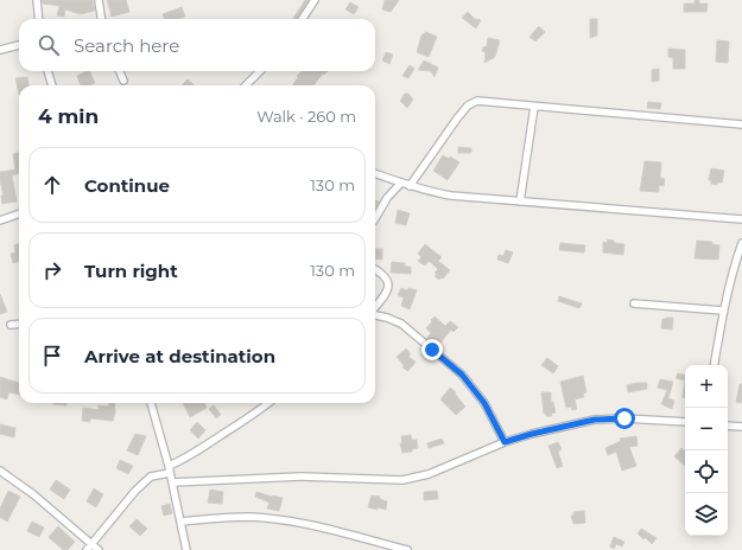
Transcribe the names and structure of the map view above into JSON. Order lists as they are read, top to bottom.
{
  "page": {
    "search": "Search here",
    "heading": ["4 min", "Walk · 260 m"],
    "list": [
      ["Continue", "130 m"],
      ["Turn right", "130 m"],
      "Arrive at destination"
    ],
    "map_buttons": ["+", "−"]
  }
}
